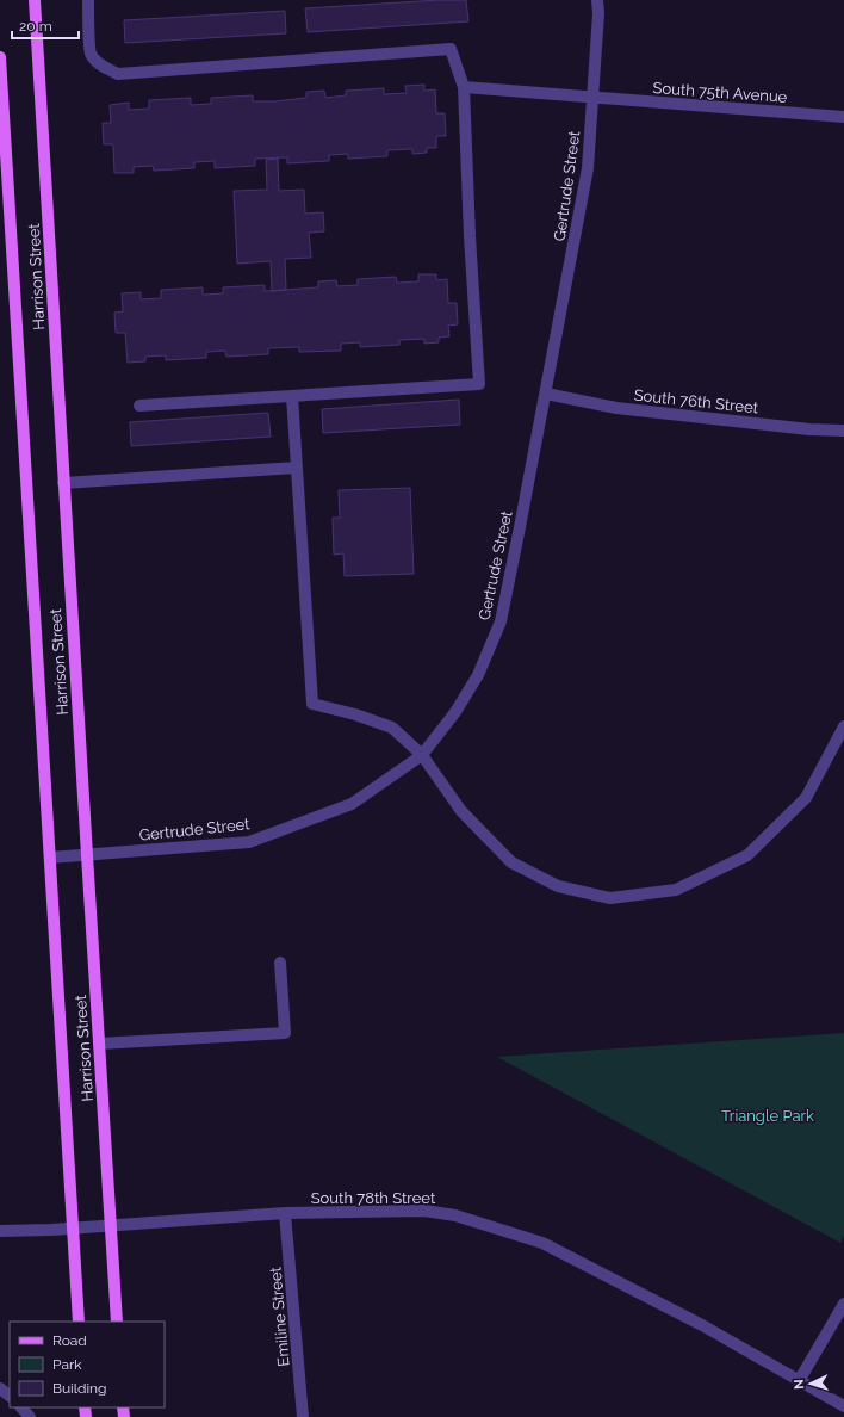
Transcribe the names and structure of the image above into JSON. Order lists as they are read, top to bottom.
{
  "streets": {
    "main road": ["Harrison Street"],
    "street": [
      "South 75th Avenue",
      "Gertrude Street",
      "South 76th Street",
      "South 78th Street",
      "Emiline Street"
    ]
  },
  "crossings": [
    ["South 75th Avenue", "Gertrude Street"],
    ["Gertrude Street", "Harrison Street"],
    ["Gertrude Street", "South 76th Street"],
    ["Harrison Street", "South 78th Street"],
    ["South 78th Street", "Emiline Street"]
  ],
  "parks": ["Triangle Park"],
  "legend": ["Road", "Park", "Building"],
  "scale_bar": "20 m",
  "north": "left"
}
